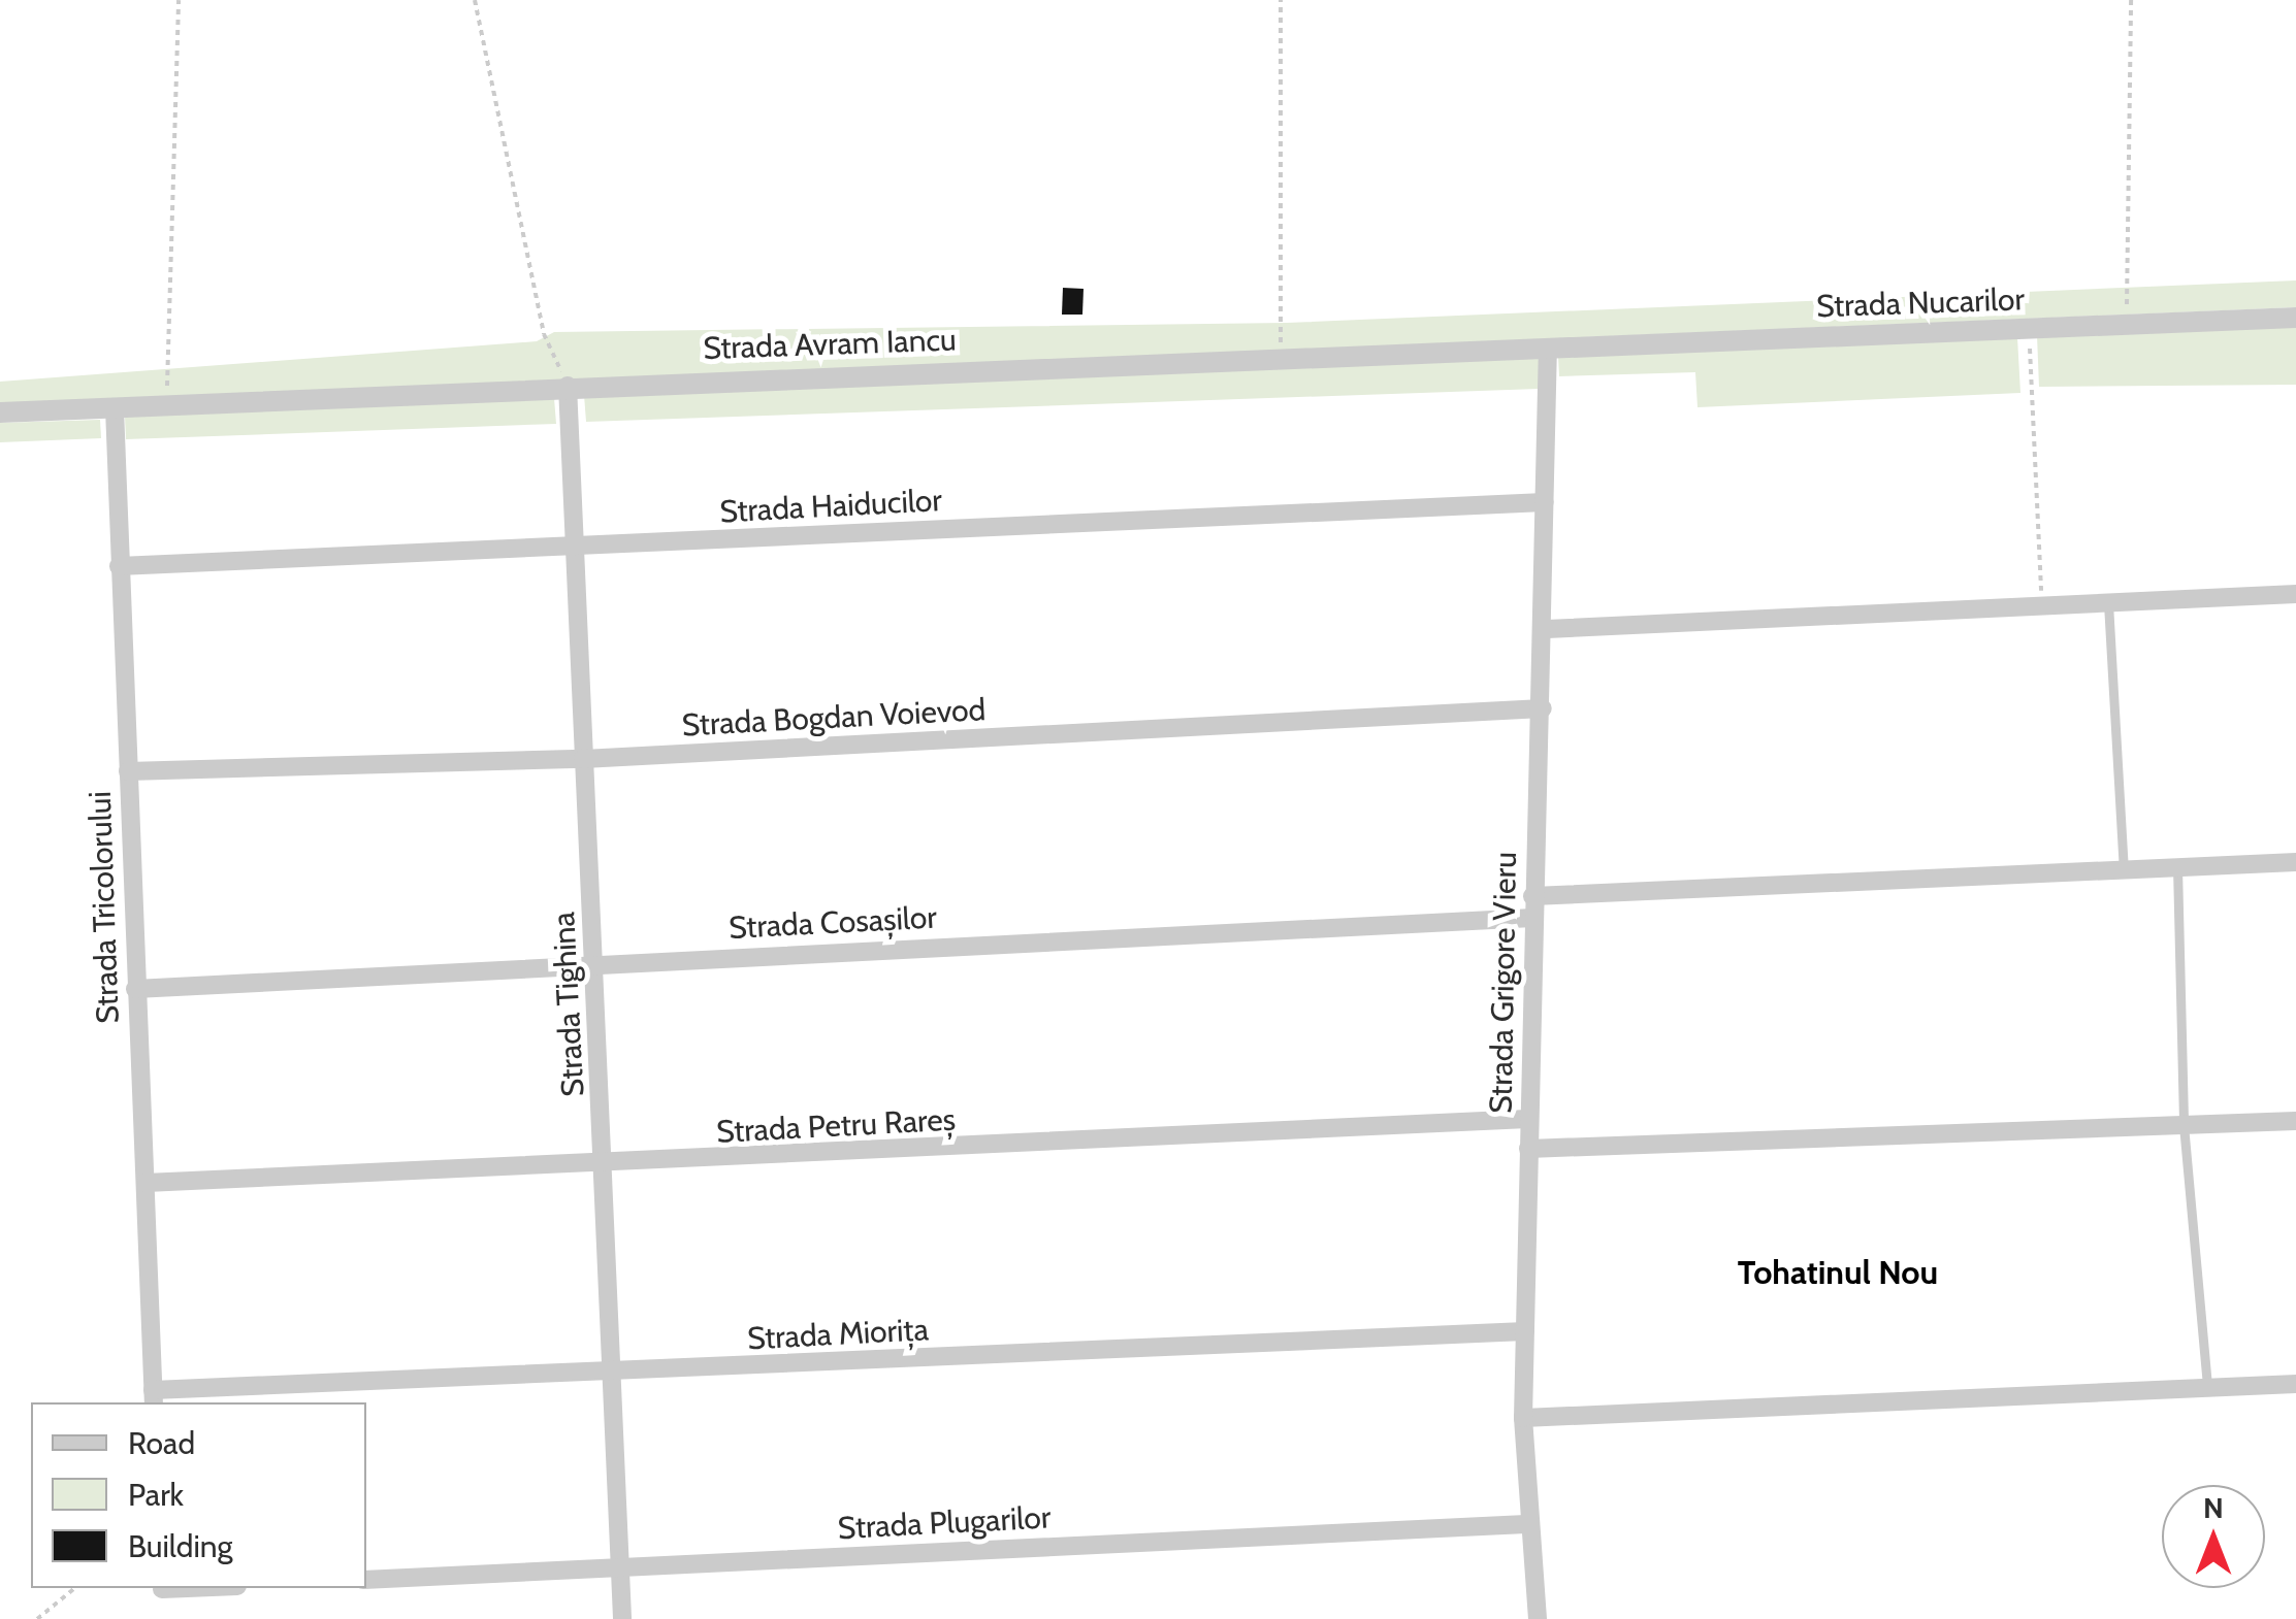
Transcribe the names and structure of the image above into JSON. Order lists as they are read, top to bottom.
{
  "streets": {
    "street": [
      "Strada Nucarilor",
      "Strada Avram Iancu",
      "Strada Haiducilor",
      "Strada Bogdan Voievod",
      "Strada Tricolorului",
      "Strada Cosașilor",
      "Strada Grigore Vieru",
      "Strada Tighina",
      "Strada Petru Rareș",
      "Strada Miorița",
      "Strada Plugarilor"
    ]
  },
  "crossings": [
    ["Strada Nucarilor", "Strada Avram Iancu"],
    ["Strada Nucarilor", "Strada Grigore Vieru"],
    ["Strada Avram Iancu", "Strada Tricolorului"],
    ["Strada Avram Iancu", "Strada Grigore Vieru"],
    ["Strada Avram Iancu", "Strada Tighina"],
    ["Strada Haiducilor", "Strada Tricolorului"],
    ["Strada Haiducilor", "Strada Grigore Vieru"],
    ["Strada Haiducilor", "Strada Tighina"],
    ["Strada Bogdan Voievod", "Strada Tricolorului"],
    ["Strada Bogdan Voievod", "Strada Grigore Vieru"],
    ["Strada Bogdan Voievod", "Strada Tighina"],
    ["Strada Tricolorului", "Strada Cosașilor"],
    ["Strada Tricolorului", "Strada Petru Rareș"],
    ["Strada Tricolorului", "Strada Miorița"],
    ["Strada Cosașilor", "Strada Grigore Vieru"],
    ["Strada Cosașilor", "Strada Tighina"],
    ["Strada Grigore Vieru", "Strada Petru Rareș"],
    ["Strada Grigore Vieru", "Strada Miorița"],
    ["Strada Grigore Vieru", "Strada Plugarilor"],
    ["Strada Tighina", "Strada Petru Rareș"],
    ["Strada Tighina", "Strada Miorița"],
    ["Strada Tighina", "Strada Plugarilor"]
  ],
  "districts": ["Tohatinul Nou"],
  "legend": ["Road", "Park", "Building"],
  "north": "top"
}
